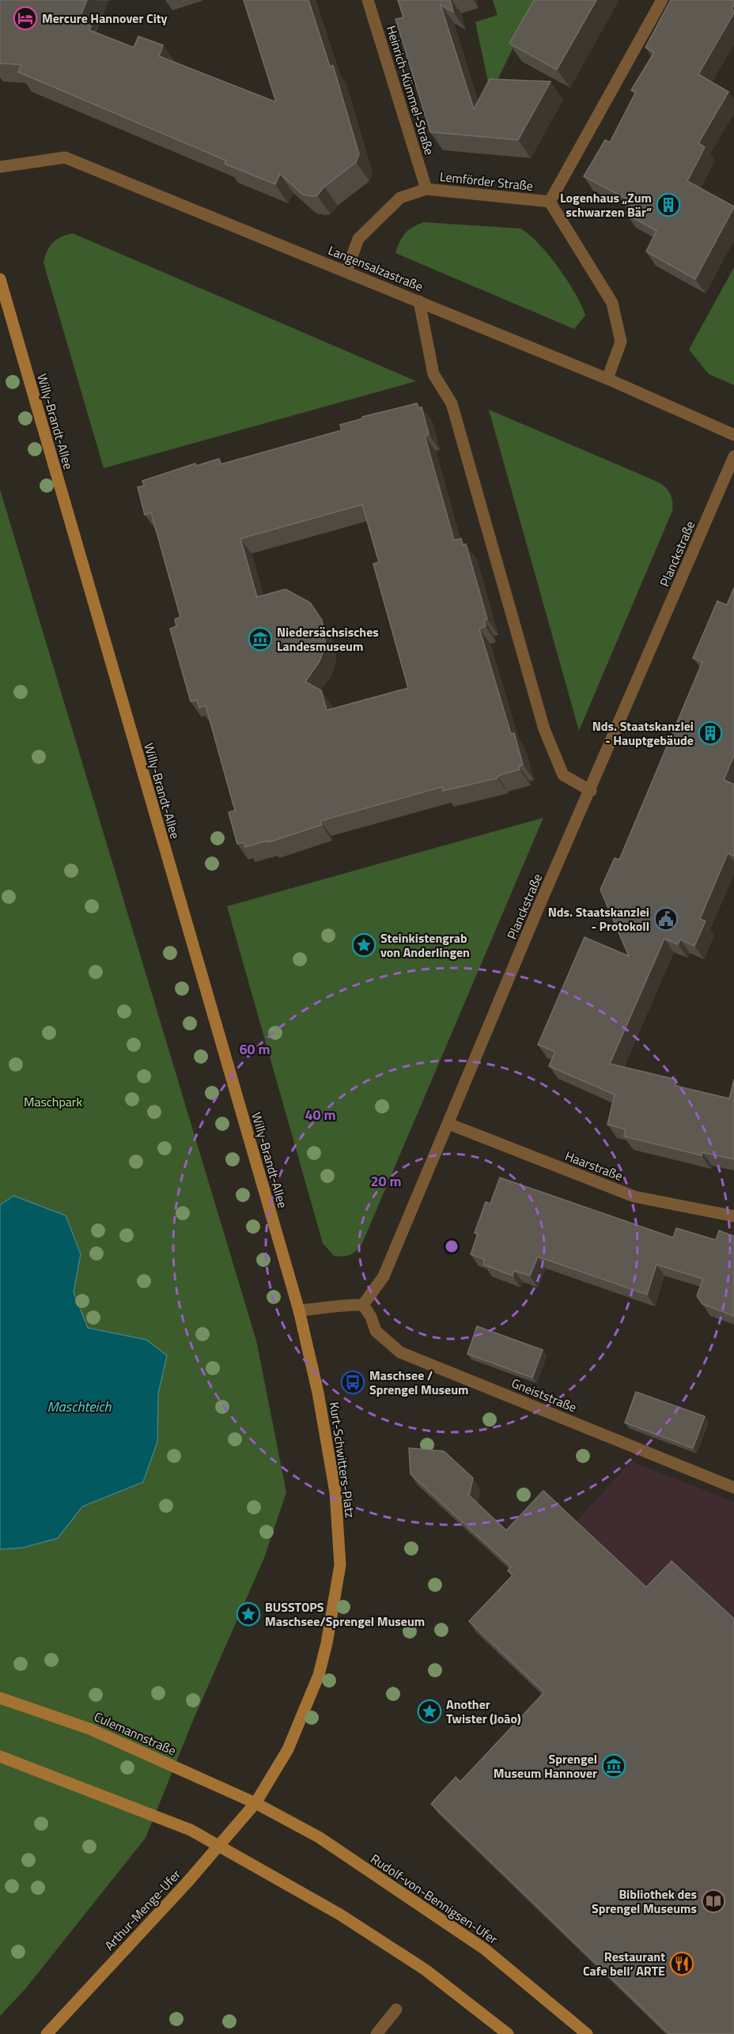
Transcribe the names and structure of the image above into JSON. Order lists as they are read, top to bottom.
{
  "streets": {
    "street": [
      "Heinrich-Kümmel-Straße",
      "Lemförder Straße",
      "Langensalzastraße",
      "Willy-Brandt-Allee",
      "Planckstraße",
      "Haarstraße",
      "Gneiststraße",
      "Kurt-Schwitters-Platz",
      "Culemannstraße",
      "Rudolf-von-Bennigsen-Ufer",
      "Arthur-Menge-Ufer"
    ]
  },
  "crossings": [
    ["Heinrich-Kümmel-Straße", "Lemförder Straße"],
    ["Lemförder Straße", "Langensalzastraße"],
    ["Willy-Brandt-Allee", "Kurt-Schwitters-Platz"],
    ["Planckstraße", "Haarstraße"],
    ["Planckstraße", "Gneiststraße"],
    ["Kurt-Schwitters-Platz", "Culemannstraße"],
    ["Kurt-Schwitters-Platz", "Rudolf-von-Bennigsen-Ufer"],
    ["Kurt-Schwitters-Platz", "Arthur-Menge-Ufer"],
    ["Culemannstraße", "Rudolf-von-Bennigsen-Ufer"],
    ["Culemannstraße", "Arthur-Menge-Ufer"],
    ["Rudolf-von-Bennigsen-Ufer", "Arthur-Menge-Ufer"]
  ],
  "water": ["Maschteich"],
  "parks": ["Maschpark"],
  "places": {
    "hotel": ["Mercure Hannover City"],
    "building": ["Logenhaus „Zum schwarzen Bär“", "Nds. Staatskanzlei - Hauptgebäude"],
    "museum": ["Niedersächsisches Landesmuseum", "Sprengel Museum Hannover"],
    "public building": ["Nds. Staatskanzlei - Protokoll"],
    "place": ["Steinkistengrab von Anderlingen", "BUSSTOPS Maschsee/Sprengel Museum", "Another Twister (João)"],
    "bus stop": ["Maschsee / Sprengel Museum"],
    "library": ["Bibliothek des Sprengel Museums"],
    "restaurant": ["Restaurant Cafe bell’ ARTE"]
  },
  "rings": ["60 m", "40 m", "20 m"]
}
